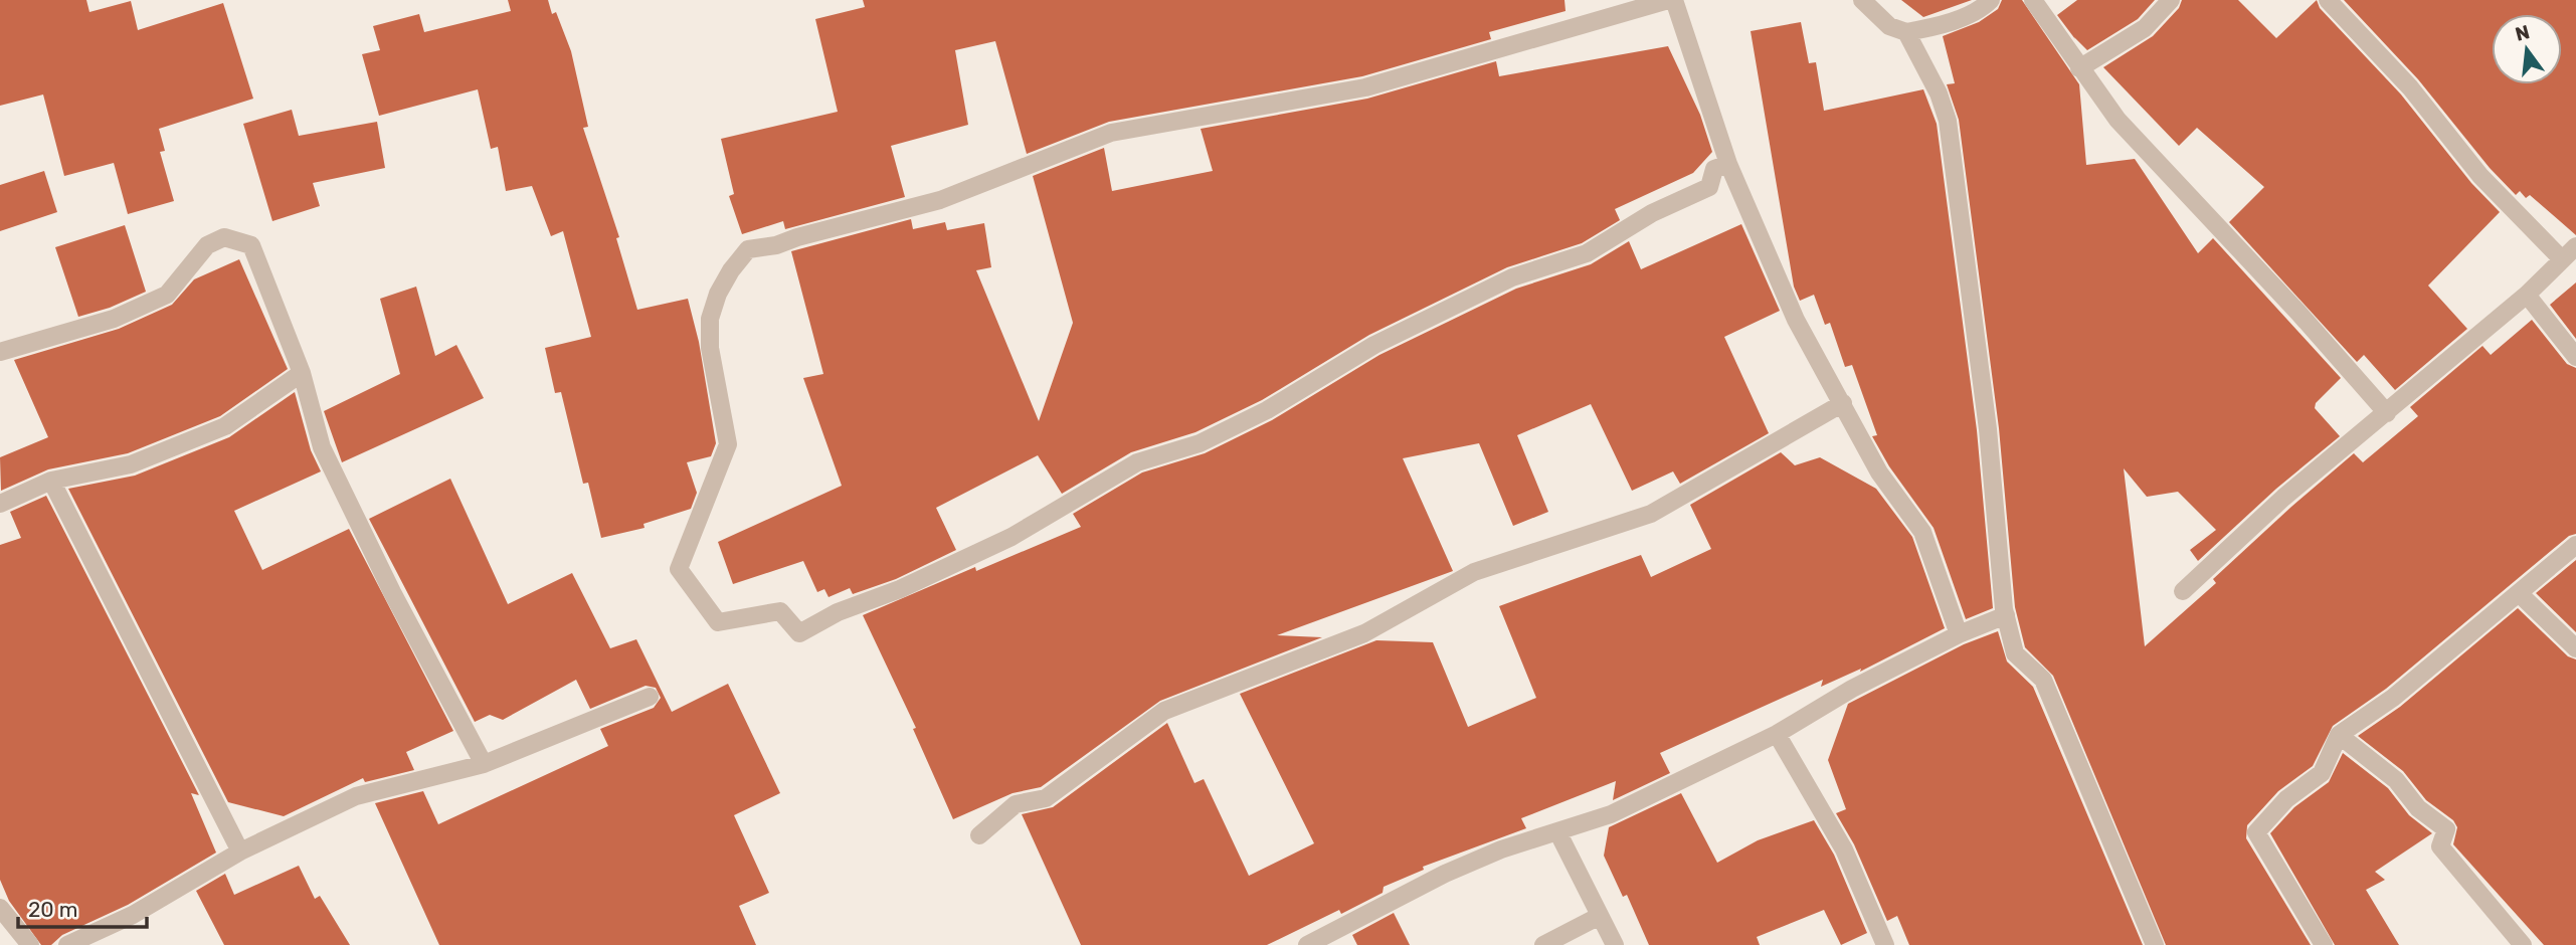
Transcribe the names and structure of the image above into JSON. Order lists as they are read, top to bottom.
{
  "scale_bar": "20 m",
  "north": "top"
}
